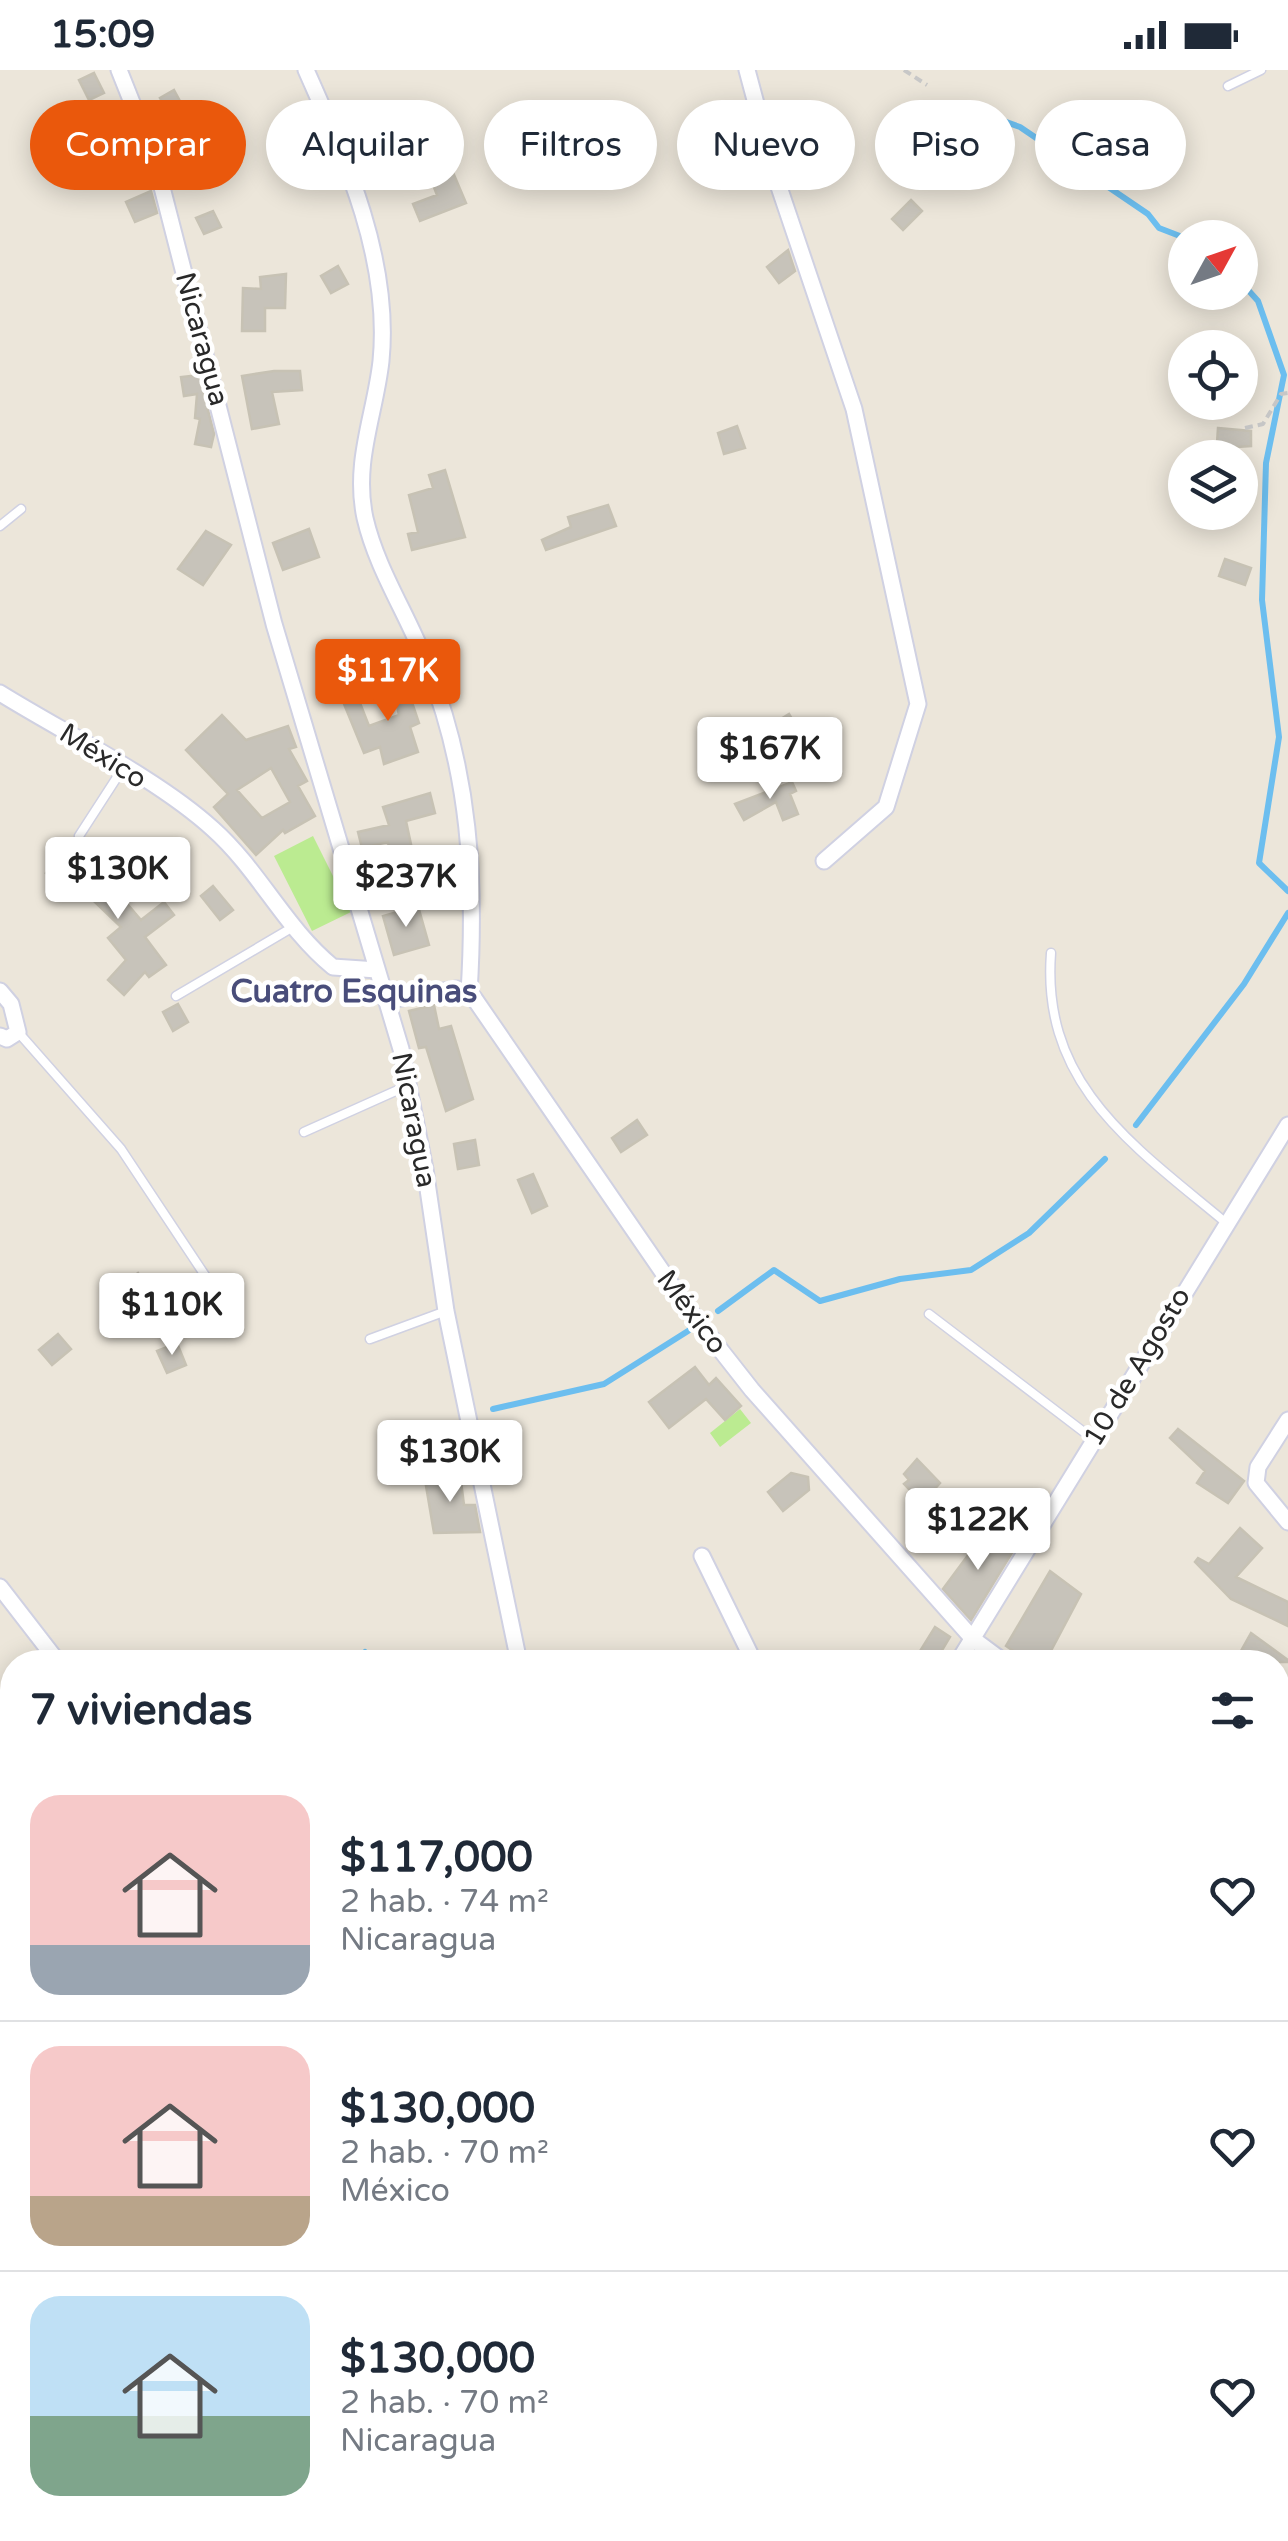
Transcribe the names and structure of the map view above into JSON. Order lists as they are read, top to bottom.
{
  "streets": {
    "street": ["Nicaragua", "México", "10 de Agosto"]
  },
  "crossings": [
    ["Nicaragua", "México"],
    ["México", "10 de Agosto"]
  ],
  "districts": ["Cuatro Esquinas"],
  "north": "top right",
  "page": {
    "status": "15:09",
    "chip": [
      "Comprar",
      "Alquilar",
      "Filtros",
      "Nuevo",
      "Piso",
      "Casa"
    ],
    "price": [
      "$117K",
      "$167K",
      "$130K",
      "$237K",
      "$110K",
      "$130K",
      "$122K"
    ],
    "heading": "7 viviendas",
    "list": [
      {
        "name": "$117,000",
        "note": "2 hab. · 74 m² · Nicaragua"
      },
      {
        "name": "$130,000",
        "note": "2 hab. · 70 m² · México"
      },
      {
        "name": "$130,000",
        "note": "2 hab. · 70 m² · Nicaragua"
      }
    ]
  }
}
